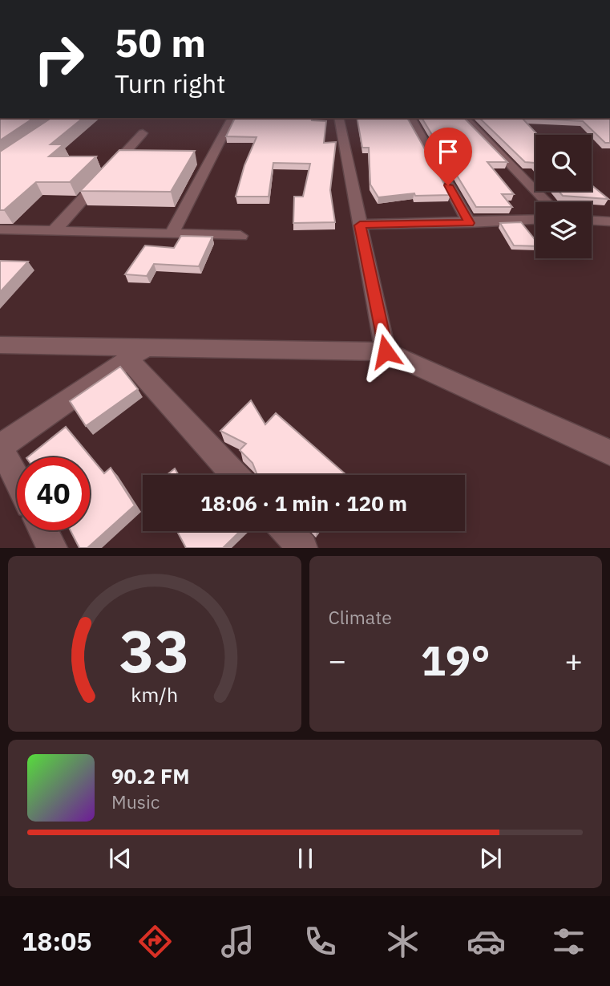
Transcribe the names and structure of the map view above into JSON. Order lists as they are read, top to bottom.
{
  "page": {
    "turn": ["50 m", "Turn right"],
    "limit": "40",
    "trip": "18:06 · 1 min · 120 m",
    "tile": "Climate",
    "heat": ["−", "19°", "+"],
    "song": ["90.2 FM", "Music"],
    "tabs": "18:05",
    "gauge": ["33", "km/h"]
  }
}
